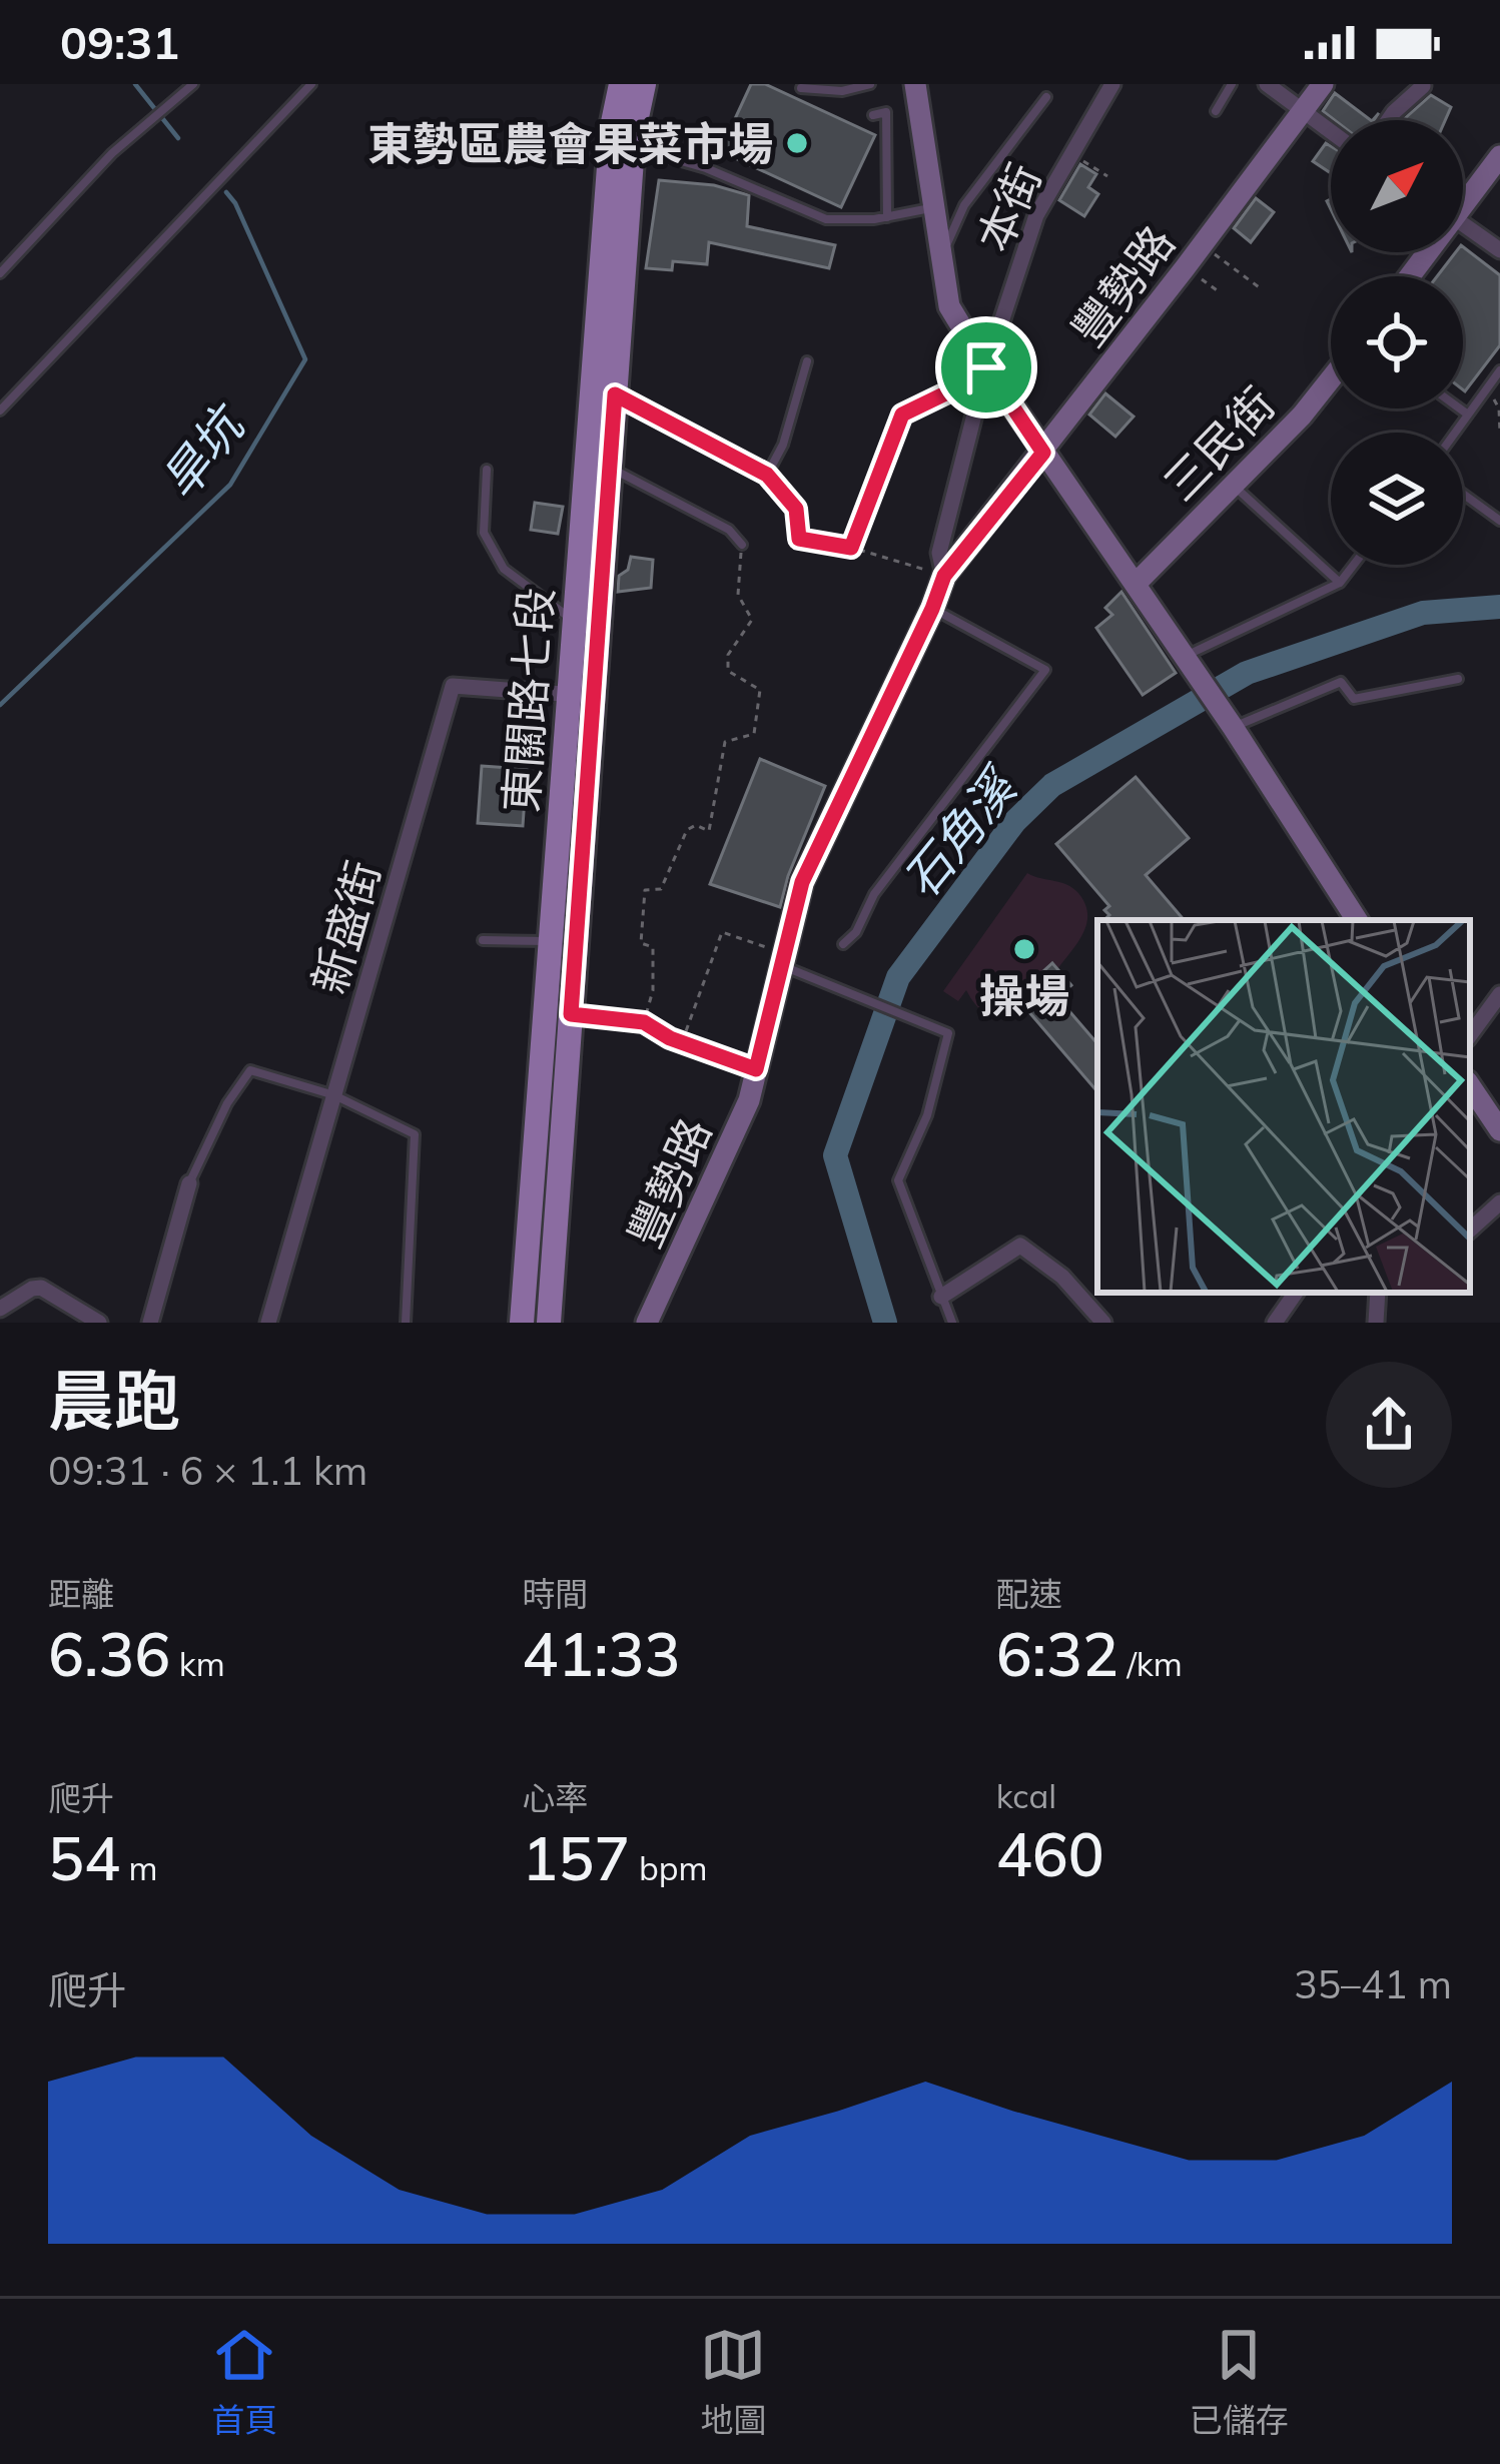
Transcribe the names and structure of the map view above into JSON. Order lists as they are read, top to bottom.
{
  "streets": {
    "main road": ["東關路七段"],
    "street": [
      "本街",
      "豐勢路",
      "三民街",
      "新盛街"
    ]
  },
  "crossings": [
    ["本街", "豐勢路"],
    ["東關路七段", "新盛街"]
  ],
  "water": ["旱坑", "石角溪"],
  "places": ["東勢區農會果菜市場", "操場"],
  "north": "top right",
  "page": {
    "status": "09:31",
    "heading": ["晨跑", "09:31 · 6 × 1.1 km"],
    "stats": [
      ["距離", "6.36 km"],
      ["時間", "41:33"],
      ["配速", "6:32 /km"],
      ["爬升", "54 m"],
      ["心率", "157 bpm"],
      ["kcal", "460"]
    ],
    "chart": ["爬升", "35–41 m"],
    "tabs": ["首頁", "地圖", "已儲存"]
  }
}
